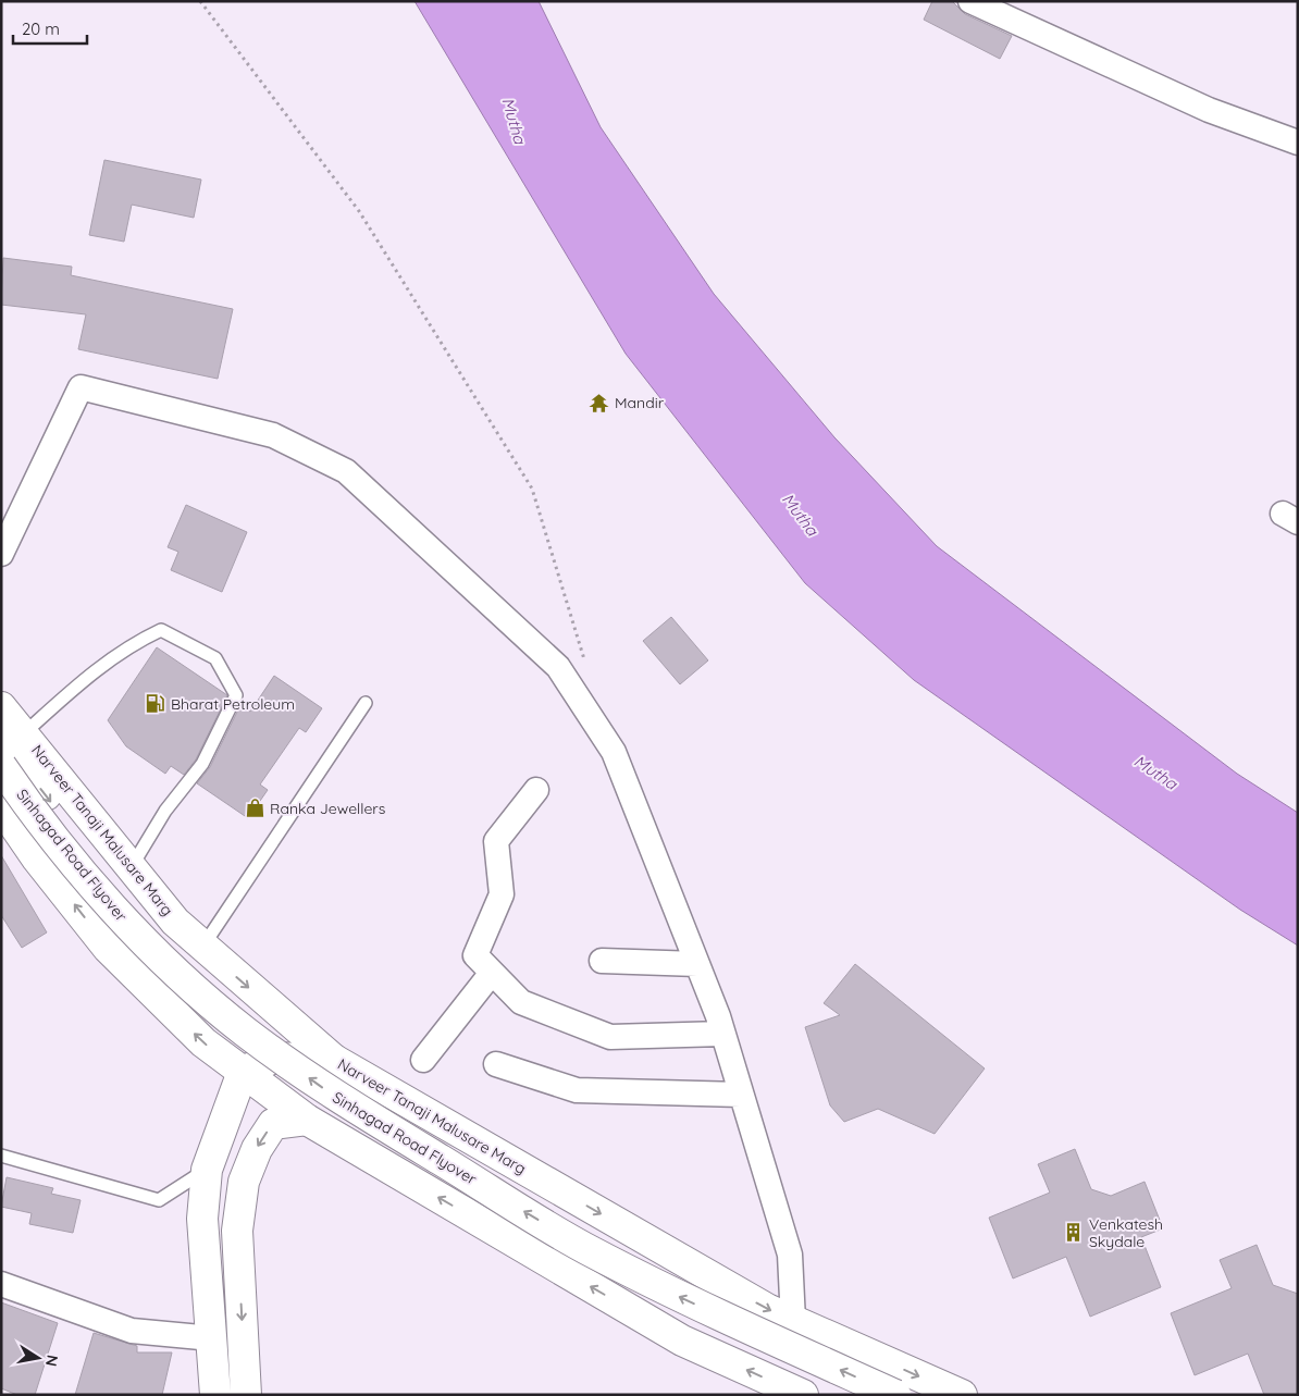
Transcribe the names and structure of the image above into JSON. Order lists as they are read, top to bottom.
{
  "streets": {
    "main road": ["Narveer Tanaji Malusare Marg", "Sinhagad Road Flyover"]
  },
  "crossings": [
    ["Narveer Tanaji Malusare Marg", "Sinhagad Road Flyover"]
  ],
  "water": ["Mutha"],
  "places": {
    "temple": ["Mandir"],
    "fuel station": ["Bharat Petroleum"],
    "shop": ["Ranka Jewellers"],
    "building": ["Venkatesh Skydale"]
  },
  "scale_bar": "20 m",
  "north": "right"
}
